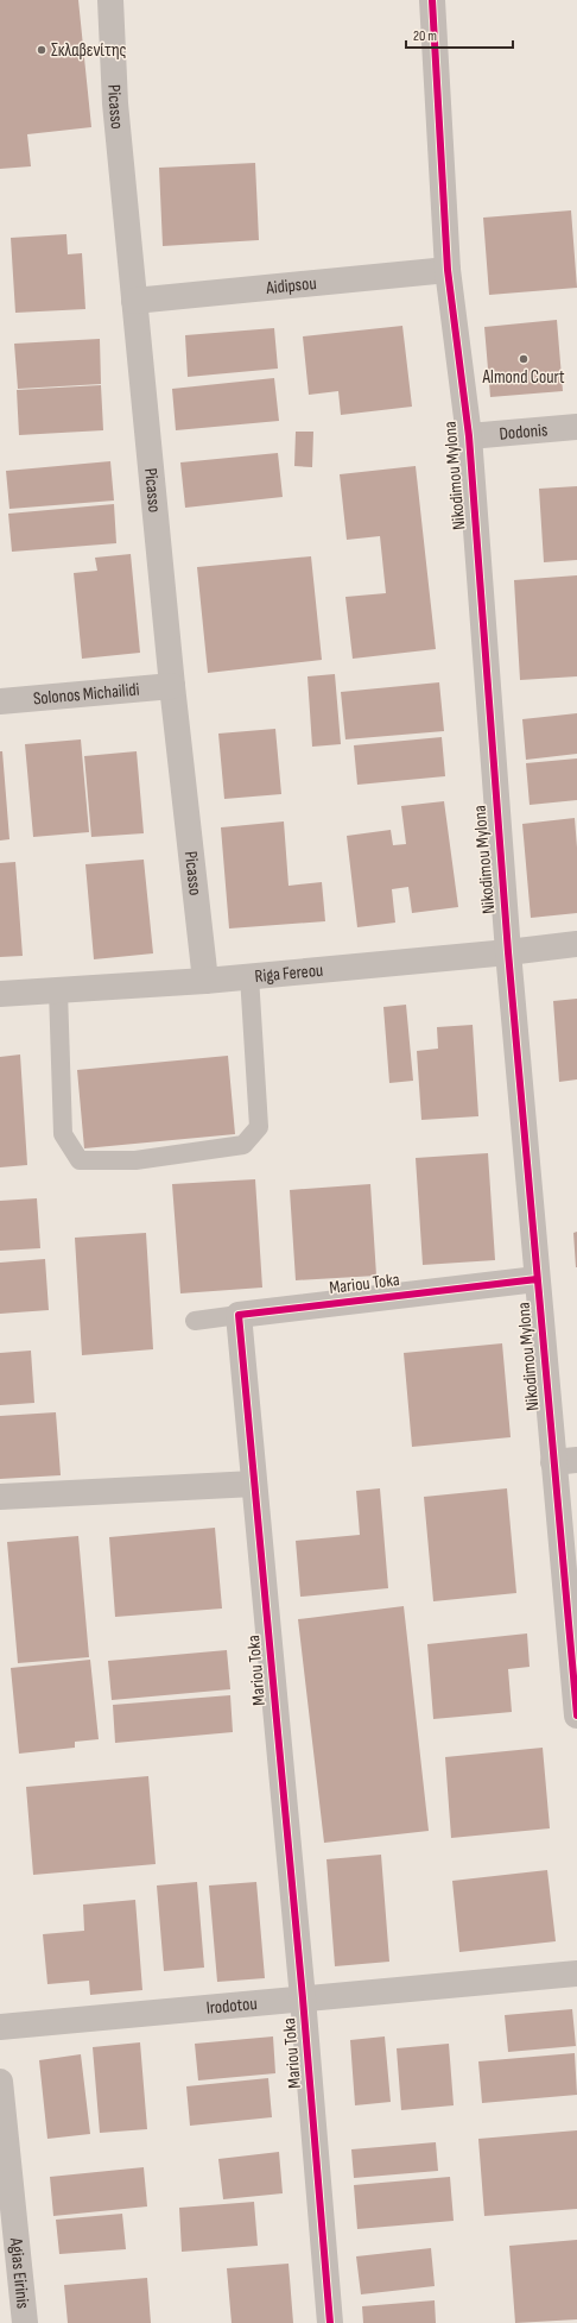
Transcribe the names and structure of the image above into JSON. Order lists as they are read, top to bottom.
{
  "streets": {
    "street": [
      "Picasso",
      "Aidipsou",
      "Dodonis",
      "Nikodimou Mylona",
      "Solonos Michailidi",
      "Riga Fereou",
      "Mariou Toka",
      "Irodotou",
      "Agias Eirinis"
    ]
  },
  "crossings": [
    ["Picasso", "Aidipsou"],
    ["Picasso", "Solonos Michailidi"],
    ["Picasso", "Riga Fereou"],
    ["Aidipsou", "Nikodimou Mylona"],
    ["Dodonis", "Nikodimou Mylona"],
    ["Nikodimou Mylona", "Riga Fereou"],
    ["Nikodimou Mylona", "Mariou Toka"],
    ["Mariou Toka", "Irodotou"]
  ],
  "places": ["Σκλαβενίτης", "Almond Court"],
  "scale_bar": "20 m"
}
